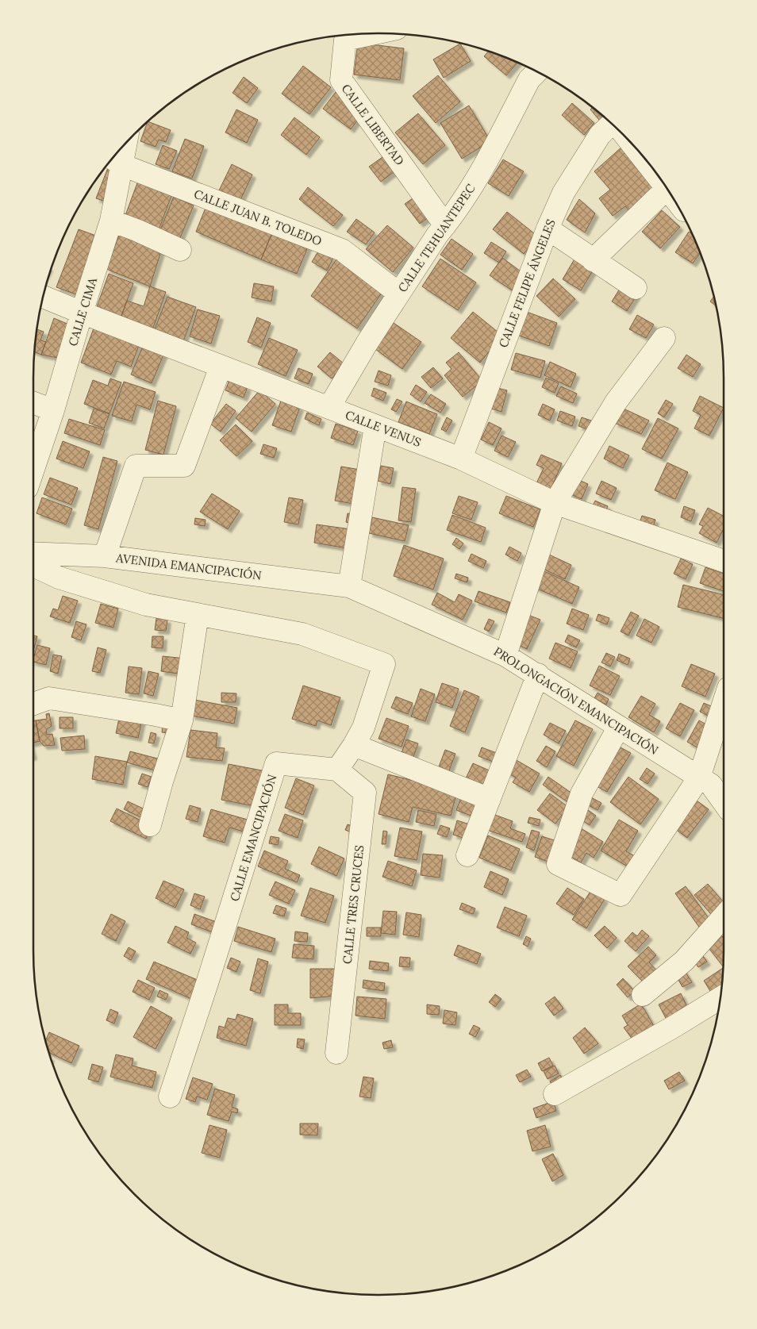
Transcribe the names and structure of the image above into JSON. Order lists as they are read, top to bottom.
{
  "streets": {
    "street": [
      "CALLE LIBERTAD",
      "CALLE JUAN B. TOLEDO",
      "CALLE TEHUANTEPEC",
      "CALLE FELIPE ÁNGELES",
      "CALLE CIMA",
      "CALLE VENUS",
      "AVENIDA EMANCIPACIÓN",
      "PROLONGACIÓN EMANCIPACIÓN",
      "CALLE EMANCIPACIÓN",
      "CALLE TRES CRUCES"
    ]
  },
  "crossings": [
    ["CALLE LIBERTAD", "CALLE TEHUANTEPEC"],
    ["CALLE JUAN B. TOLEDO", "CALLE TEHUANTEPEC"],
    ["CALLE JUAN B. TOLEDO", "CALLE CIMA"],
    ["CALLE TEHUANTEPEC", "CALLE VENUS"],
    ["CALLE FELIPE ÁNGELES", "CALLE VENUS"],
    ["CALLE CIMA", "CALLE VENUS"],
    ["AVENIDA EMANCIPACIÓN", "PROLONGACIÓN EMANCIPACIÓN"],
    ["CALLE EMANCIPACIÓN", "CALLE TRES CRUCES"]
  ]
}
